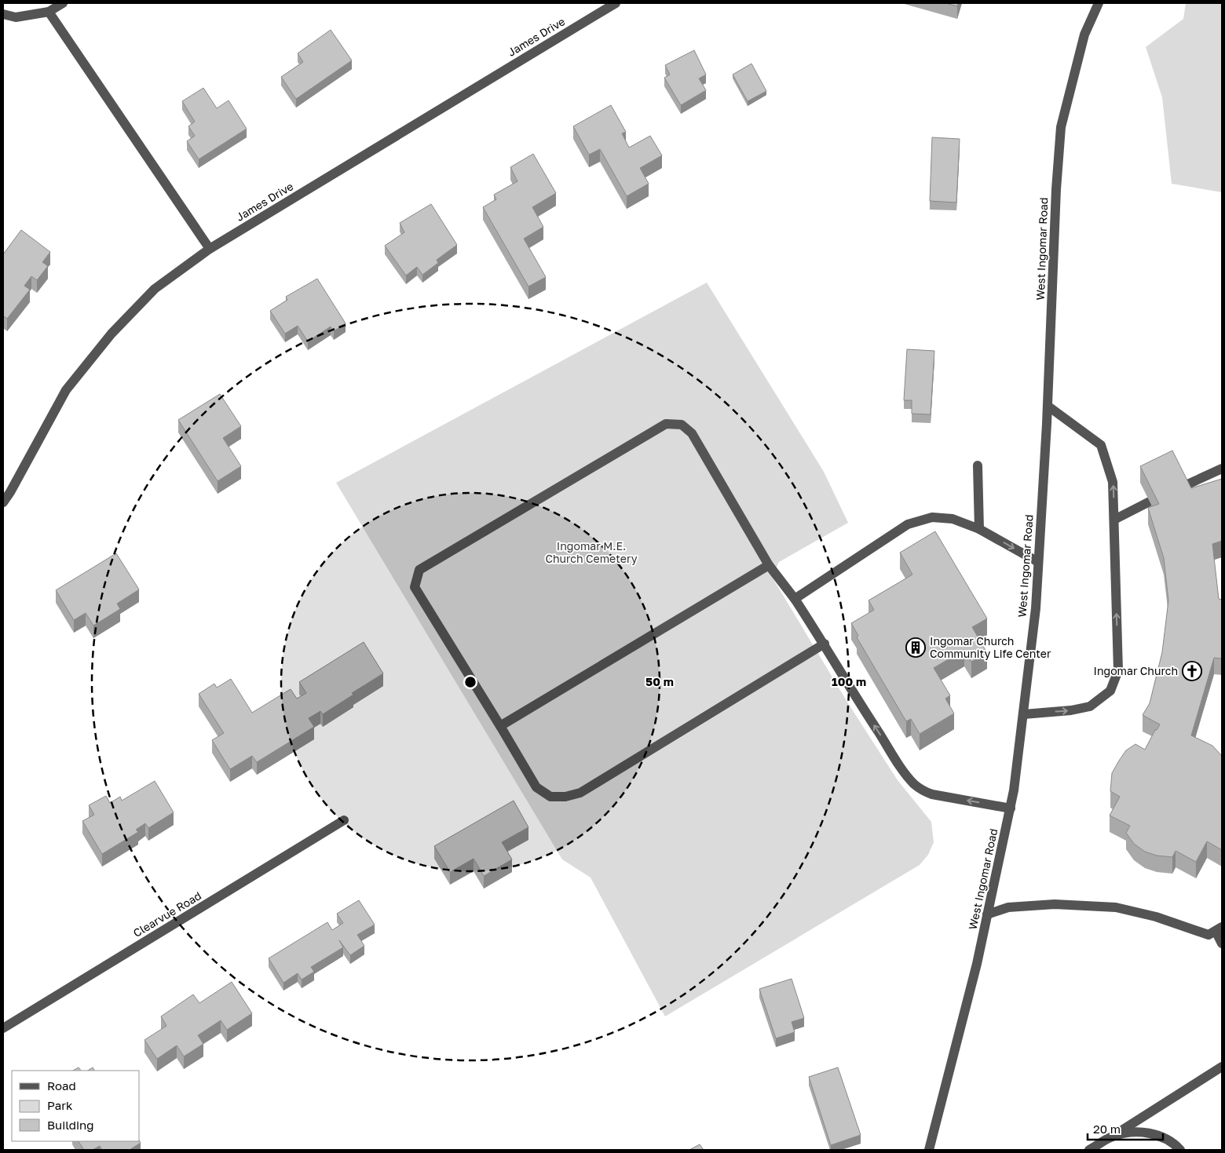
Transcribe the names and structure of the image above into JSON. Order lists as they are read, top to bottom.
{
  "streets": {
    "street": ["James Drive", "West Ingomar Road", "Clearvue Road"]
  },
  "parks": ["Ingomar M.E. Church Cemetery"],
  "places": {
    "building": ["Ingomar Church Community Life Center"],
    "church": ["Ingomar Church"]
  },
  "legend": ["Road", "Park", "Building"],
  "scale_bar": "20 m",
  "rings": ["50 m", "100 m"]
}
